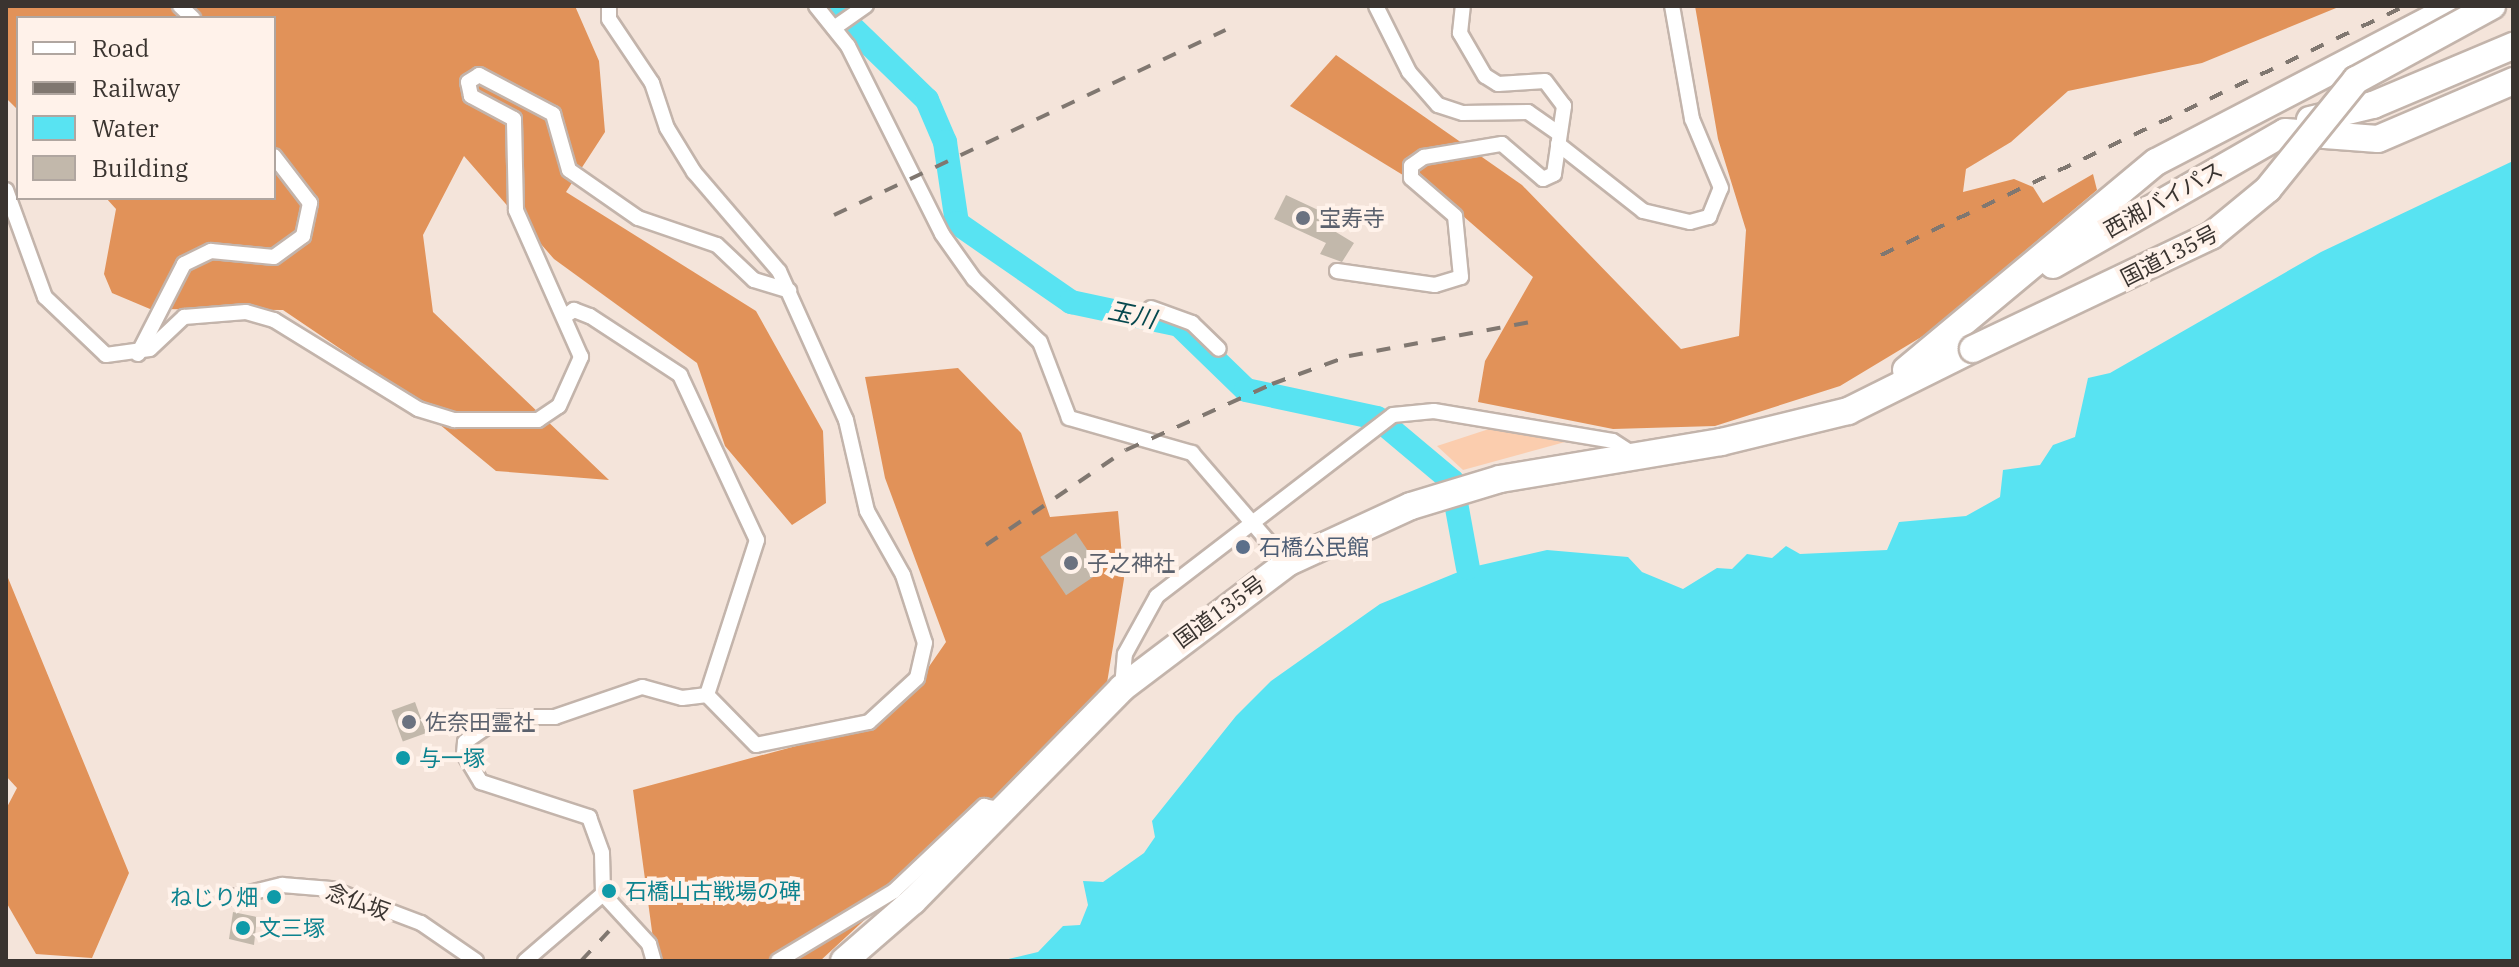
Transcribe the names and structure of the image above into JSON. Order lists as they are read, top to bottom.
{
  "streets": {
    "highway": ["西湘バイパス", "国道135号"],
    "street": ["念仏坂"]
  },
  "crossings": [
    ["西湘バイパス", "国道135号"]
  ],
  "water": ["玉川"],
  "places": [
    "宝寿寺",
    "石橋公民館",
    "子之神社",
    "佐奈田霊社",
    "与一塚",
    "石橋山古戦場の碑",
    "ねじり畑",
    "文三塚"
  ],
  "legend": [
    "Road",
    "Railway",
    "Water",
    "Building"
  ]
}
